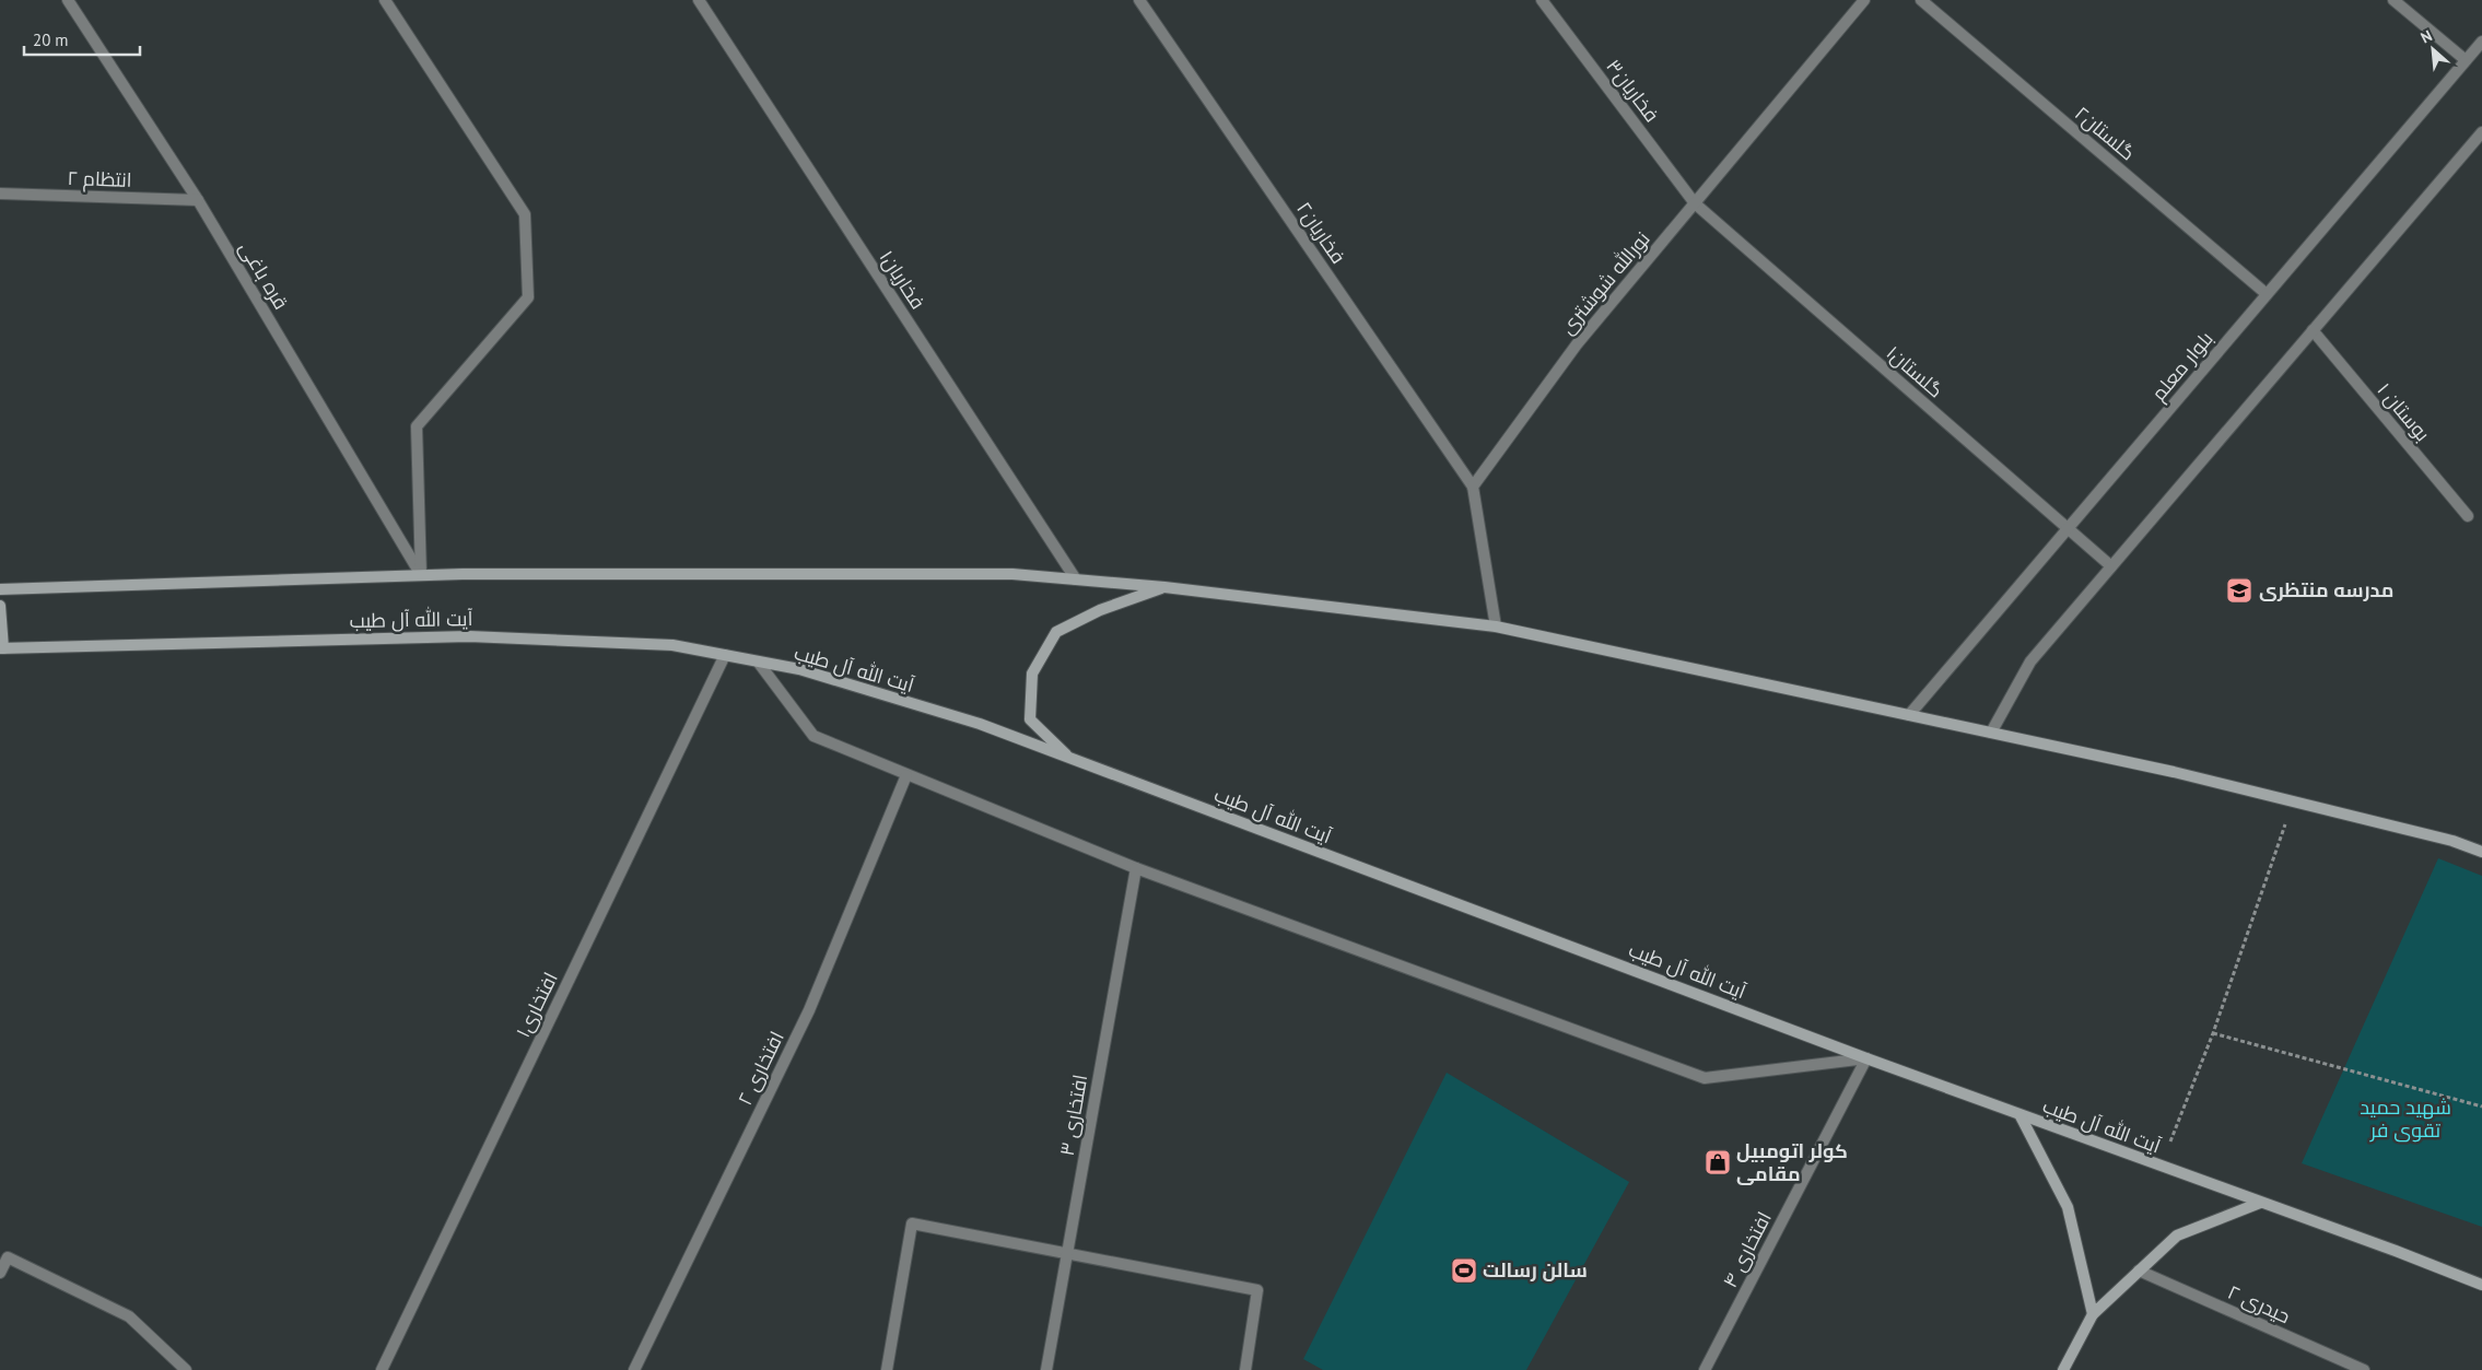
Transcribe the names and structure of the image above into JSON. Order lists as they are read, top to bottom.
{
  "streets": {
    "main road": ["آیت الله آل طیب"],
    "street": [
      "فخاریان۳",
      "گلستان۲",
      "انتظام ۲",
      "فخاریان۲",
      "قره باغی",
      "فخاریان۱",
      "نورالله شوشتری",
      "بلوار معلم",
      "گلستان۱",
      "بوستان ۱",
      "افتخاری۱",
      "افتخاری ۲",
      "افتخاری ۳",
      "افتخاری ۴",
      "حیدری ۲"
    ]
  },
  "crossings": [
    ["فخاریان۳", "نورالله شوشتری"],
    ["فخاریان۳", "گلستان۱"],
    ["گلستان۲", "بلوار معلم"],
    ["انتظام ۲", "قره باغی"],
    ["فخاریان۲", "نورالله شوشتری"],
    ["نورالله شوشتری", "گلستان۱"],
    ["بلوار معلم", "گلستان۱"],
    ["آیت الله آل طیب", "افتخاری۱"],
    ["آیت الله آل طیب", "افتخاری ۴"]
  ],
  "parks": ["شهید حمید تقوی فر"],
  "places": {
    "school or university": ["مدرسه منتظری"],
    "shop": ["کولر اتومبیل مقامی"],
    "sports": ["سالن رسالت"]
  },
  "scale_bar": "20 m",
  "north": "top left"
}
